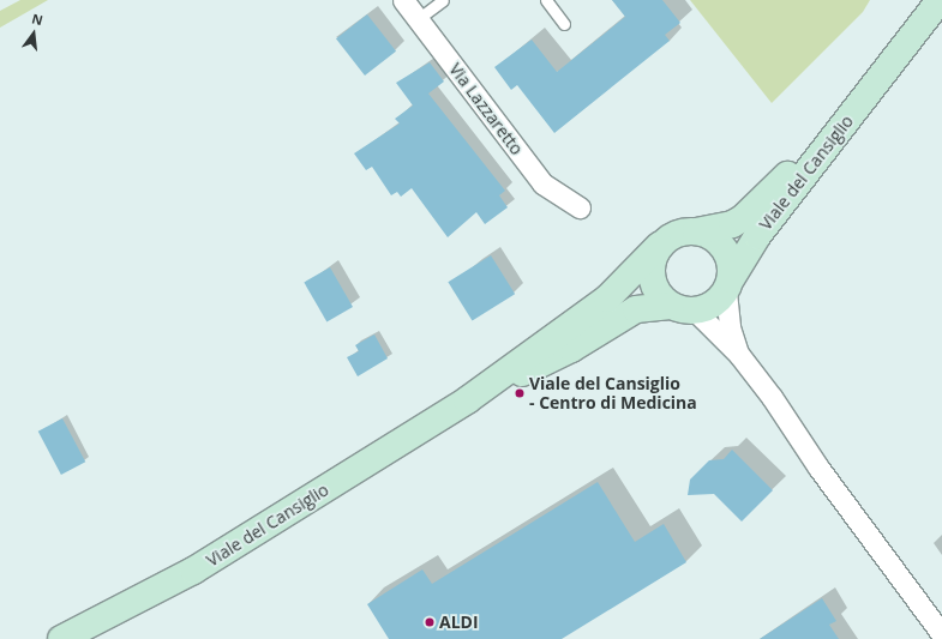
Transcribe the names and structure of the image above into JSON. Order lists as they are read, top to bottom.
{
  "streets": {
    "main road": ["Viale del Cansiglio"],
    "street": ["Via Lazzaretto"]
  },
  "places": ["Viale del Cansiglio - Centro di Medicina", "ALDI"],
  "north": "top"
}
